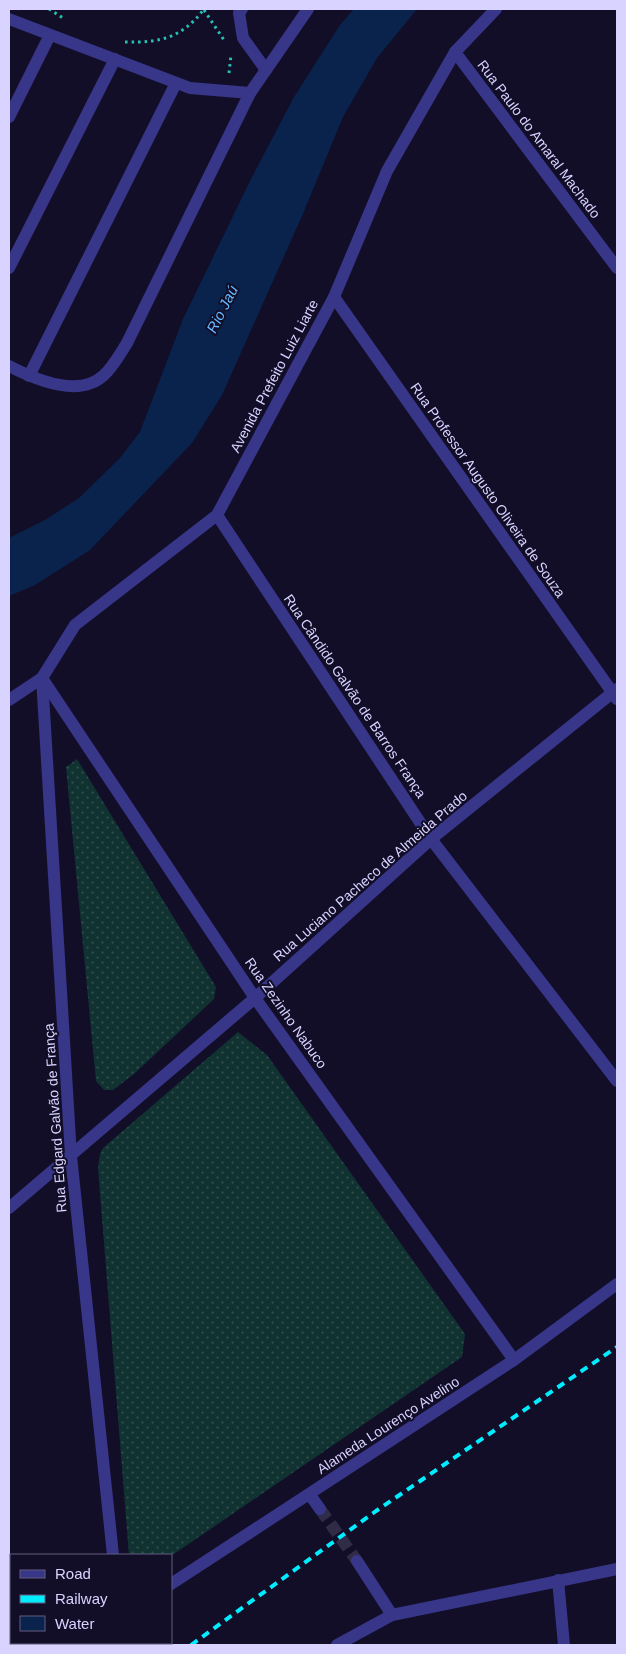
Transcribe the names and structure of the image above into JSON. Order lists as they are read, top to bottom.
{
  "streets": {
    "street": [
      "Rua Paulo do Amaral Machado",
      "Avenida Prefeito Luiz Liarte",
      "Rua Professor Augusto Oliveira de Souza",
      "Rua Cândido Galvão de Barros França",
      "Rua Luciano Pacheco de Almeida Prado",
      "Rua Zezinho Nabuco",
      "Rua Edgard Galvão de França",
      "Alameda Lourenço Avelino"
    ]
  },
  "crossings": [
    ["Rua Paulo do Amaral Machado", "Avenida Prefeito Luiz Liarte"],
    ["Avenida Prefeito Luiz Liarte", "Rua Professor Augusto Oliveira de Souza"],
    ["Avenida Prefeito Luiz Liarte", "Rua Cândido Galvão de Barros França"],
    ["Avenida Prefeito Luiz Liarte", "Rua Zezinho Nabuco"],
    ["Avenida Prefeito Luiz Liarte", "Rua Edgard Galvão de França"],
    ["Rua Professor Augusto Oliveira de Souza", "Rua Luciano Pacheco de Almeida Prado"],
    ["Rua Cândido Galvão de Barros França", "Rua Luciano Pacheco de Almeida Prado"],
    ["Rua Luciano Pacheco de Almeida Prado", "Rua Zezinho Nabuco"],
    ["Rua Luciano Pacheco de Almeida Prado", "Rua Edgard Galvão de França"],
    ["Rua Zezinho Nabuco", "Rua Edgard Galvão de França"],
    ["Rua Zezinho Nabuco", "Alameda Lourenço Avelino"]
  ],
  "water": ["Rio Jaú"],
  "legend": ["Road", "Railway", "Water"]
}
